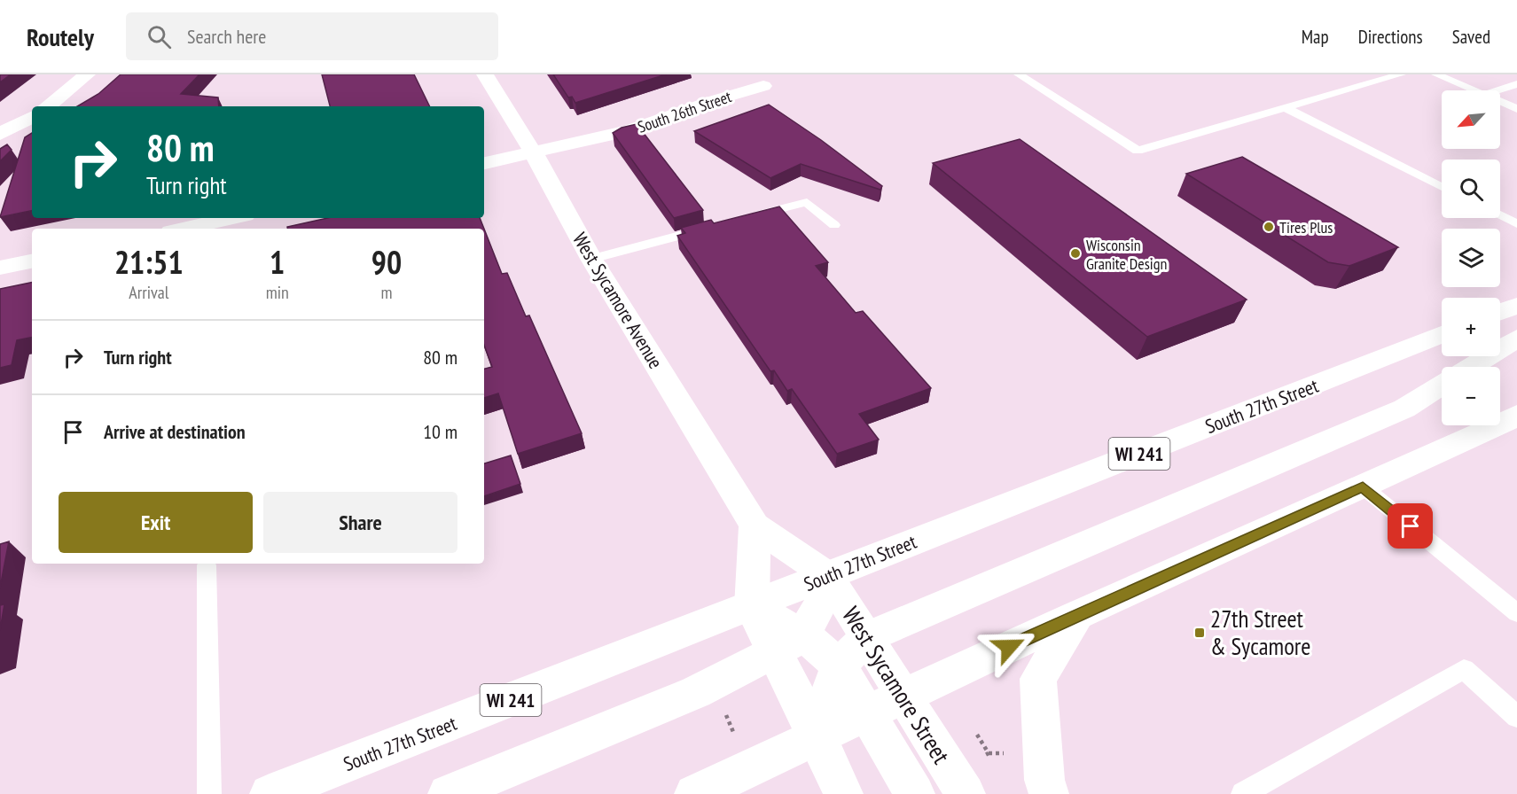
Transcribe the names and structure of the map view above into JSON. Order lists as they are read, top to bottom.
{
  "streets": {
    "main road": [
      "South 26th Street",
      "West Sycamore Avenue",
      "South 27th Street",
      "WI 241",
      "West Sycamore Street"
    ]
  },
  "crossings": [
    ["South 26th Street", "West Sycamore Avenue"],
    ["West Sycamore Avenue", "South 27th Street"],
    ["West Sycamore Avenue", "West Sycamore Street"],
    ["South 27th Street", "West Sycamore Street"]
  ],
  "places": {
    "other": ["Tires Plus", "Wisconsin Granite Design"],
    "transit": ["27th Street & Sycamore"]
  },
  "north": "bottom left",
  "page": {
    "header": "Routely",
    "search": "Search here",
    "nav": ["Map", "Directions", "Saved"],
    "map_buttons": ["+", "−"],
    "turn": ["80 m", "Turn right"],
    "eta": [
      "21:51",
      "Arrival",
      "1",
      "min",
      "90",
      "m"
    ],
    "list": [
      {
        "name": "Turn right",
        "value": "80 m"
      },
      {
        "name": "Arrive at destination",
        "value": "10 m"
      }
    ],
    "buttons": ["Exit", "Share"]
  }
}
